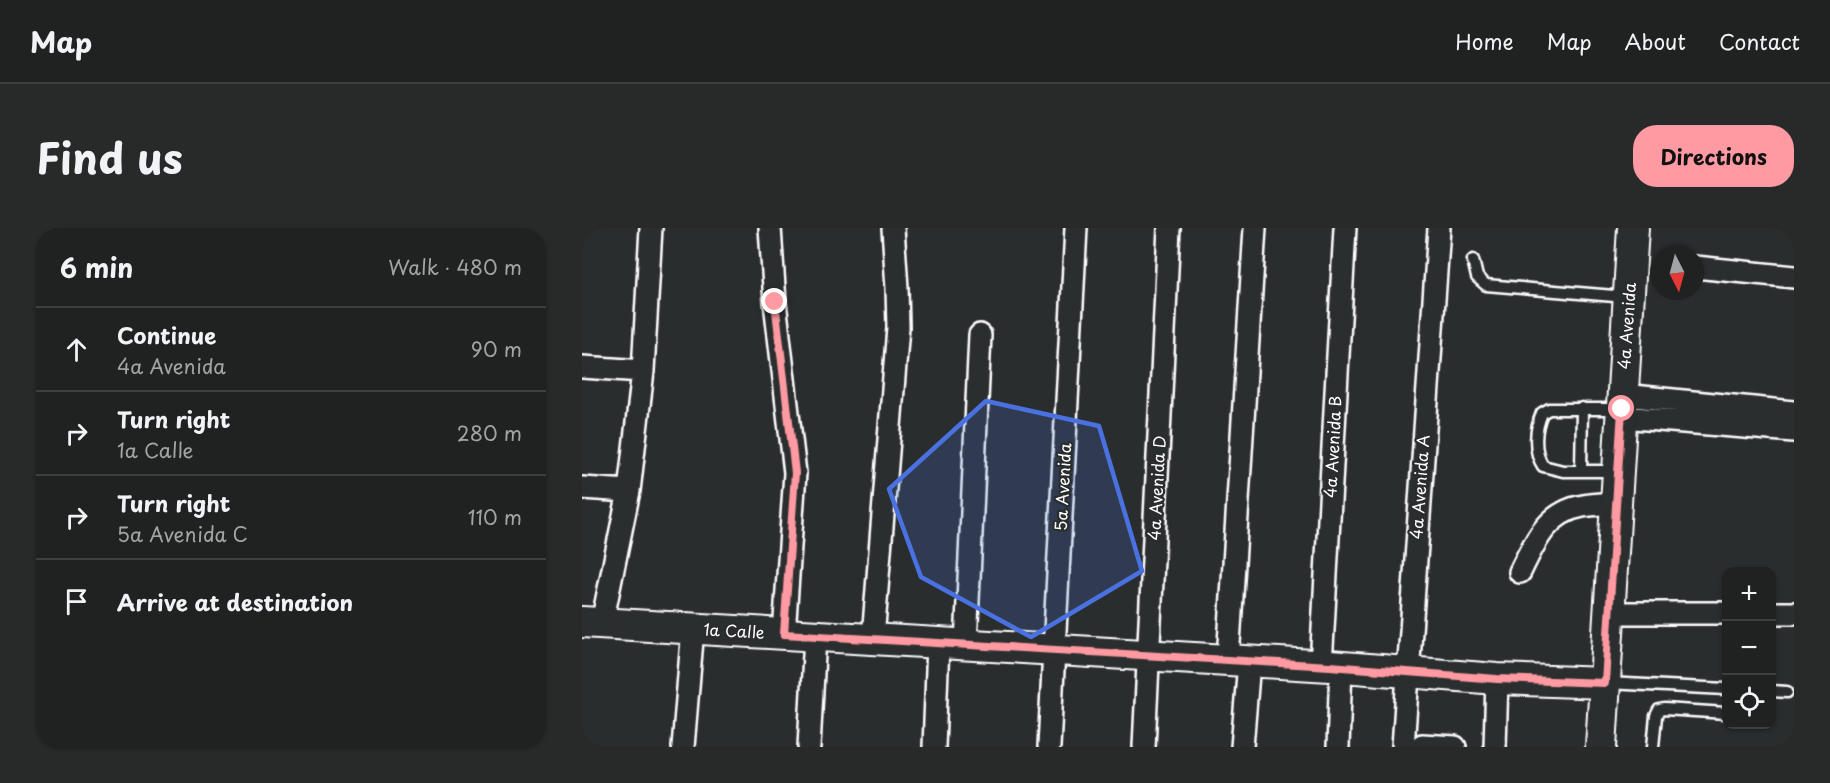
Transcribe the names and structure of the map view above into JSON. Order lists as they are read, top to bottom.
{
  "streets": {
    "street": [
      "4a Avenida",
      "4a Avenida B",
      "5a Avenida",
      "4a Avenida A",
      "4a Avenida D",
      "1a Calle"
    ]
  },
  "crossings": [
    ["4a Avenida", "1a Calle"],
    ["4a Avenida B", "1a Calle"],
    ["5a Avenida", "1a Calle"],
    ["4a Avenida A", "1a Calle"],
    ["4a Avenida D", "1a Calle"]
  ],
  "north": "bottom",
  "page": {
    "header": "Map",
    "nav": [
      "Home",
      "Map",
      "About",
      "Contact"
    ],
    "title": "Find us",
    "buttons": "Directions",
    "heading": ["6 min", "Walk · 480 m"],
    "list": [
      ["Continue", "4a Avenida", "90 m"],
      ["Turn right", "1a Calle", "280 m"],
      ["Turn right", "5a Avenida C", "110 m"],
      "Arrive at destination"
    ],
    "map_buttons": ["+", "−"]
  }
}
